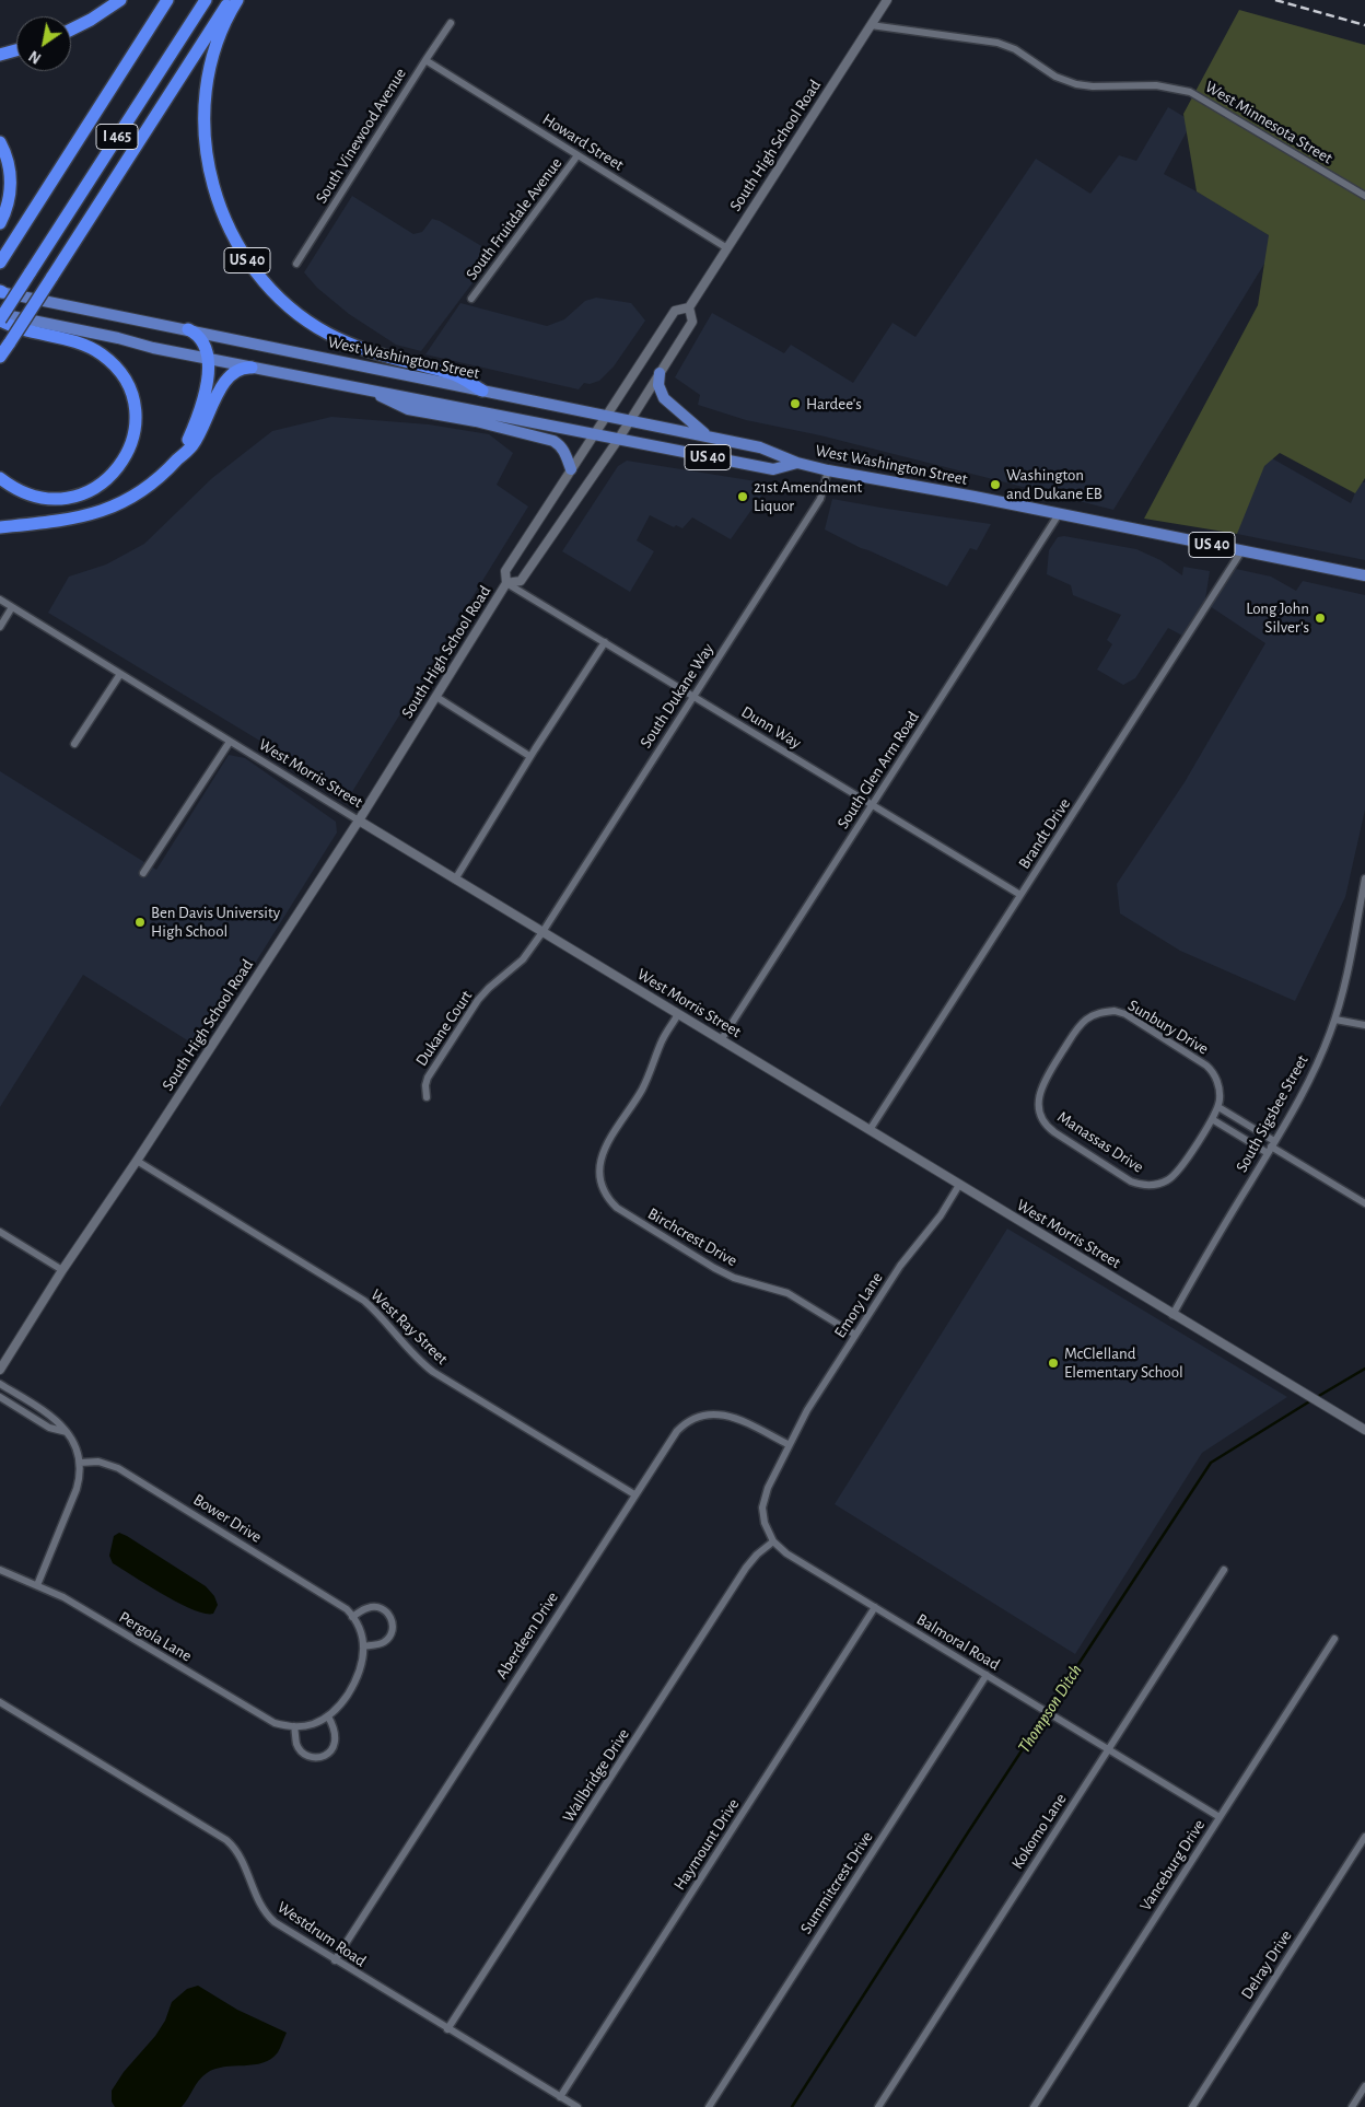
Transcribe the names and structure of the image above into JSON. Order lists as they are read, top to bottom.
{
  "streets": {
    "highway": ["I 465", "US 40"],
    "main road": ["West Washington Street"],
    "street": [
      "West Minnesota Street",
      "South Vinewood Avenue",
      "Howard Street",
      "South High School Road",
      "South Fruitdale Avenue",
      "South Dukane Way",
      "Dunn Way",
      "South Glen Arm Road",
      "West Morris Street",
      "Brandt Drive",
      "Sunbury Drive",
      "Dukane Court",
      "South Sigsbee Street",
      "Manassas Drive",
      "Birchcrest Drive",
      "Emory Lane",
      "West Ray Street",
      "Bower Drive",
      "Aberdeen Drive",
      "Pergola Lane",
      "Balmoral Road",
      "Wallbridge Drive",
      "Kokomo Lane",
      "Haymount Drive",
      "Vanceburg Drive",
      "Summitcrest Drive",
      "Westdrum Road",
      "Delray Drive"
    ]
  },
  "crossings": [
    ["West Minnesota Street", "South High School Road"],
    ["South Vinewood Avenue", "Howard Street"],
    ["Howard Street", "South High School Road"],
    ["Howard Street", "South Fruitdale Avenue"],
    ["South High School Road", "West Washington Street"],
    ["South High School Road", "Dunn Way"],
    ["South High School Road", "West Morris Street"],
    ["South High School Road", "West Ray Street"],
    ["US 40", "West Washington Street"],
    ["West Washington Street", "South Dukane Way"],
    ["West Washington Street", "South Glen Arm Road"],
    ["West Washington Street", "Brandt Drive"],
    ["South Dukane Way", "Dunn Way"],
    ["South Dukane Way", "West Morris Street"],
    ["South Dukane Way", "Dukane Court"],
    ["Dunn Way", "South Glen Arm Road"],
    ["Dunn Way", "Brandt Drive"],
    ["South Glen Arm Road", "West Morris Street"],
    ["West Morris Street", "Brandt Drive"],
    ["West Morris Street", "Dukane Court"],
    ["West Morris Street", "South Sigsbee Street"],
    ["West Morris Street", "Birchcrest Drive"],
    ["West Morris Street", "Emory Lane"],
    ["Sunbury Drive", "Manassas Drive"],
    ["Birchcrest Drive", "Emory Lane"],
    ["Emory Lane", "Aberdeen Drive"],
    ["West Ray Street", "Aberdeen Drive"],
    ["Bower Drive", "Pergola Lane"],
    ["Aberdeen Drive", "Westdrum Road"],
    ["Balmoral Road", "Wallbridge Drive"],
    ["Balmoral Road", "Kokomo Lane"],
    ["Balmoral Road", "Haymount Drive"],
    ["Balmoral Road", "Vanceburg Drive"],
    ["Balmoral Road", "Summitcrest Drive"],
    ["Wallbridge Drive", "Westdrum Road"],
    ["Haymount Drive", "Westdrum Road"]
  ],
  "water": ["Thompson Ditch"],
  "places": [
    "Hardee's",
    "Washington and Dukane EB",
    "21st Amendment Liquor",
    "Long John Silver's",
    "Ben Davis University High School",
    "McClelland Elementary School"
  ],
  "north": "bottom left"
}
